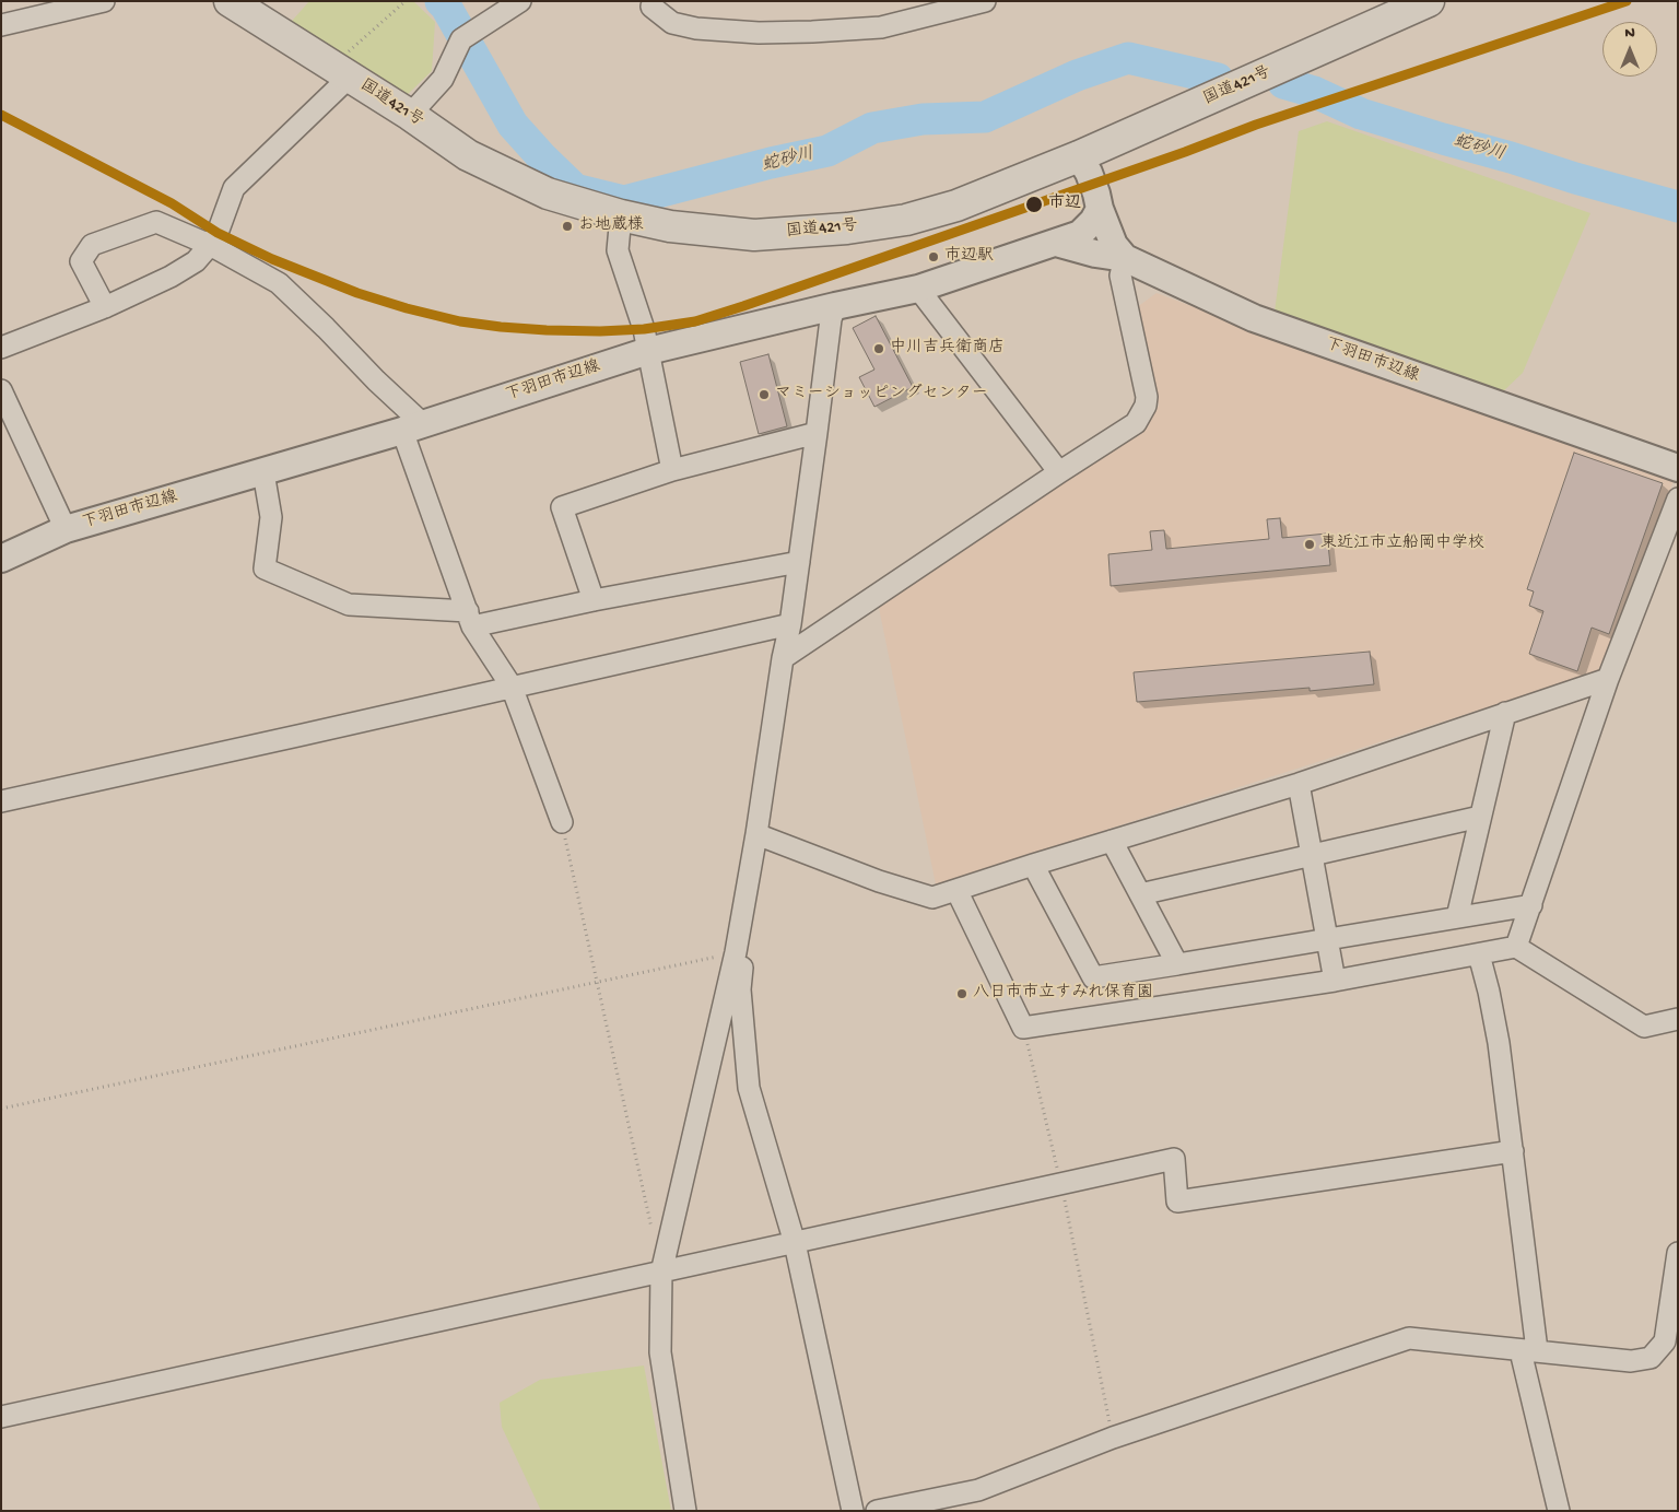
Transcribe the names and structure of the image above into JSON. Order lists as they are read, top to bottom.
{
  "streets": {
    "highway": ["国道421号"],
    "main road": ["下羽田市辺線"]
  },
  "water": ["蛇砂川"],
  "places": [
    "市辺",
    "お地蔵様",
    "市辺駅",
    "中川吉兵衛商店",
    "マミーショッピングセンター",
    "東近江市立船岡中学校",
    "八日市市立すみれ保育園"
  ],
  "north": "top"
}
